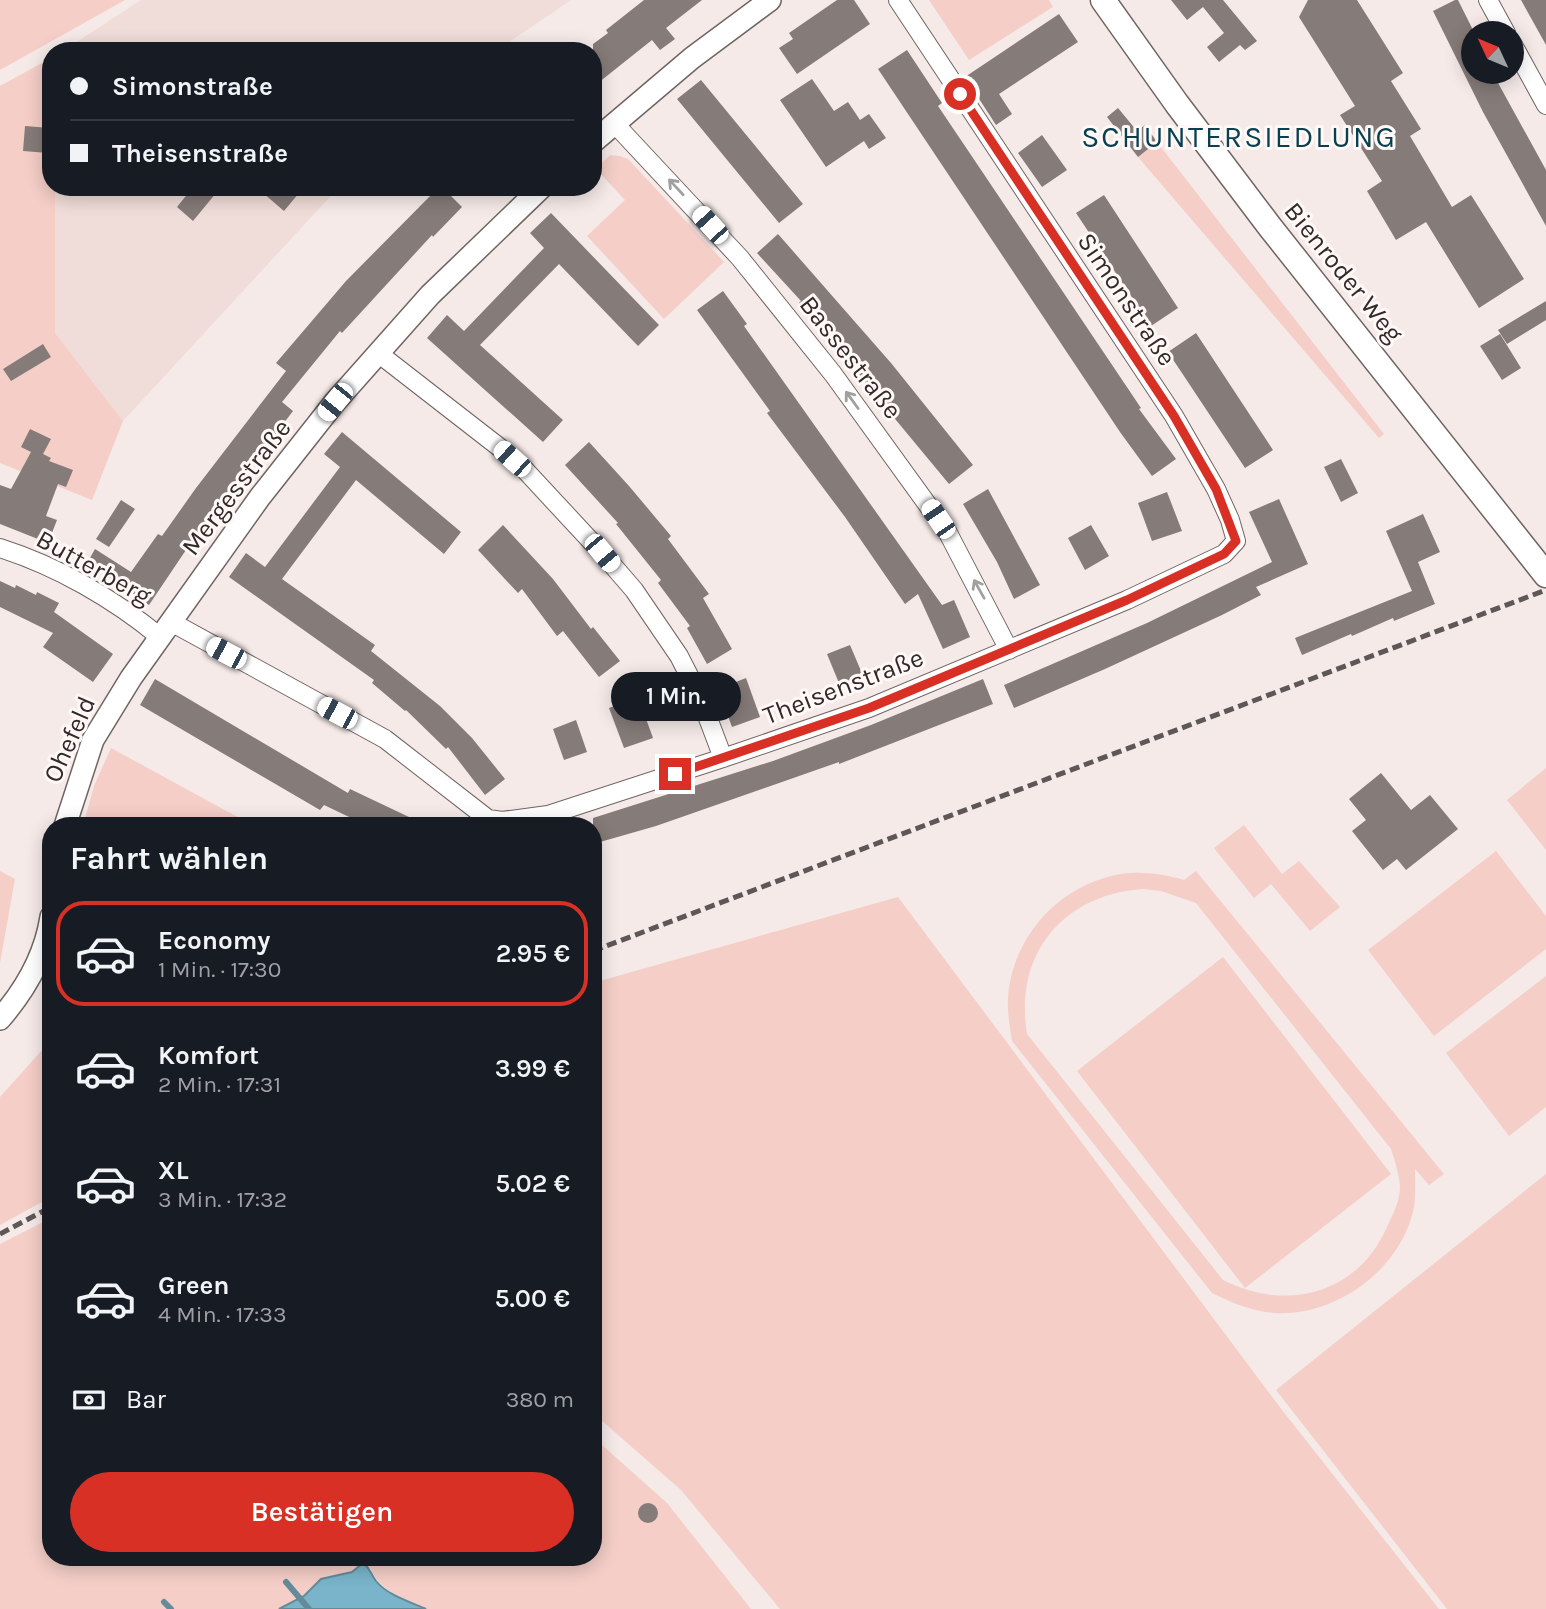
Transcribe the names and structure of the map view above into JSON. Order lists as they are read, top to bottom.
{
  "streets": {
    "main road": ["Bienroder Weg"],
    "street": [
      "Simonstraße",
      "Bassestraße",
      "Mergesstraße",
      "Butterberg",
      "Theisenstraße",
      "Ohefeld"
    ]
  },
  "crossings": [
    ["Simonstraße", "Theisenstraße"],
    ["Bassestraße", "Theisenstraße"],
    ["Mergesstraße", "Butterberg"],
    ["Mergesstraße", "Theisenstraße"],
    ["Mergesstraße", "Ohefeld"],
    ["Butterberg", "Theisenstraße"]
  ],
  "one_way": ["Bassestraße"],
  "districts": ["SCHUNTERSIEDLUNG"],
  "north": "top left",
  "page": {
    "banner": ["Simonstraße", "Theisenstraße"],
    "bubble": "1 Min.",
    "heading": "Fahrt wählen",
    "list": [
      {
        "name": "Economy",
        "note": "1 Min. · 17:30",
        "value": "2.95 €"
      },
      {
        "name": "Komfort",
        "note": "2 Min. · 17:31",
        "value": "3.99 €"
      },
      {
        "name": "XL",
        "note": "3 Min. · 17:32",
        "value": "5.02 €"
      },
      {
        "name": "Green",
        "note": "4 Min. · 17:33",
        "value": "5.00 €"
      }
    ],
    "pay": ["Bar", "380 m"],
    "buttons": "Bestätigen"
  }
}
